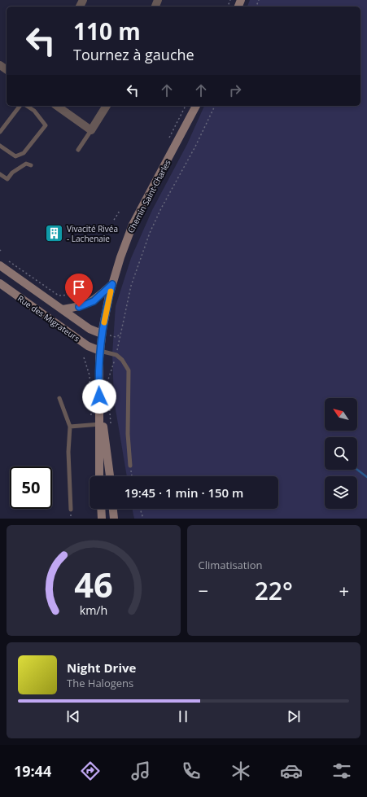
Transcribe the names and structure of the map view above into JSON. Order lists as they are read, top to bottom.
{
  "streets": {
    "main road": ["Chemin Saint-Charles", "Rue des Migrateurs"]
  },
  "crossings": [
    ["Chemin Saint-Charles", "Rue des Migrateurs"]
  ],
  "places": {
    "building": ["Vivacité Rivéa - Lachenaie"]
  },
  "north": "top left",
  "page": {
    "turn": ["110 m", "Tournez à gauche"],
    "limit": "50",
    "trip": "19:45 · 1 min · 150 m",
    "tile": "Climatisation",
    "heat": ["−", "22°", "+"],
    "song": ["Night Drive", "The Halogens"],
    "tabs": "19:44",
    "gauge": ["46", "km/h"]
  }
}
